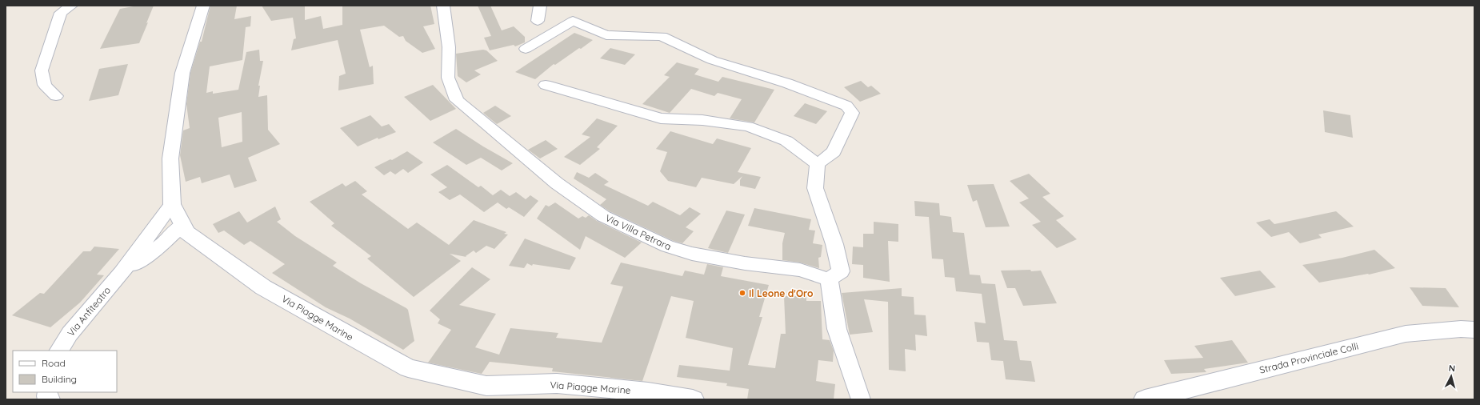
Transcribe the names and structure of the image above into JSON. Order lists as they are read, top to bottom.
{
  "streets": {
    "street": [
      "Via Villa Petrara",
      "Via Anfiteatro",
      "Via Piagge Marine",
      "Strada Provinciale Colli"
    ]
  },
  "crossings": [
    ["Via Anfiteatro", "Via Piagge Marine"]
  ],
  "places": ["Il Leone d'Oro"],
  "legend": ["Road", "Building"],
  "north": "top"
}
